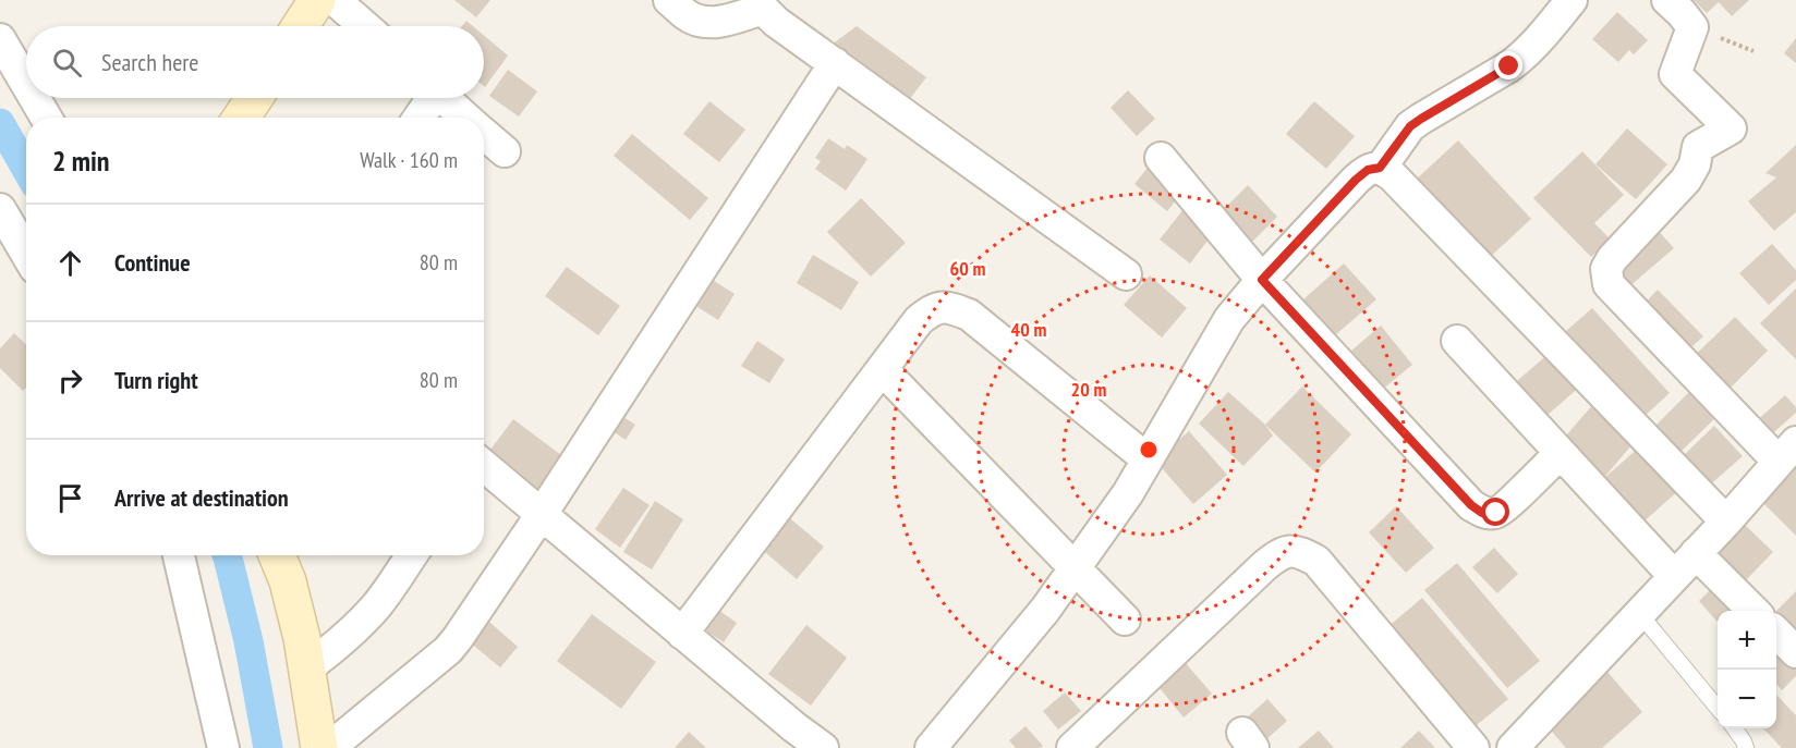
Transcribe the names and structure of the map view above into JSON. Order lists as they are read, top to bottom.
{
  "page": {
    "search": "Search here",
    "heading": ["2 min", "Walk · 160 m"],
    "list": [
      ["Continue", "80 m"],
      ["Turn right", "80 m"],
      "Arrive at destination"
    ],
    "map_buttons": ["+", "−"]
  },
  "rings": ["60 m", "40 m", "20 m"]
}
